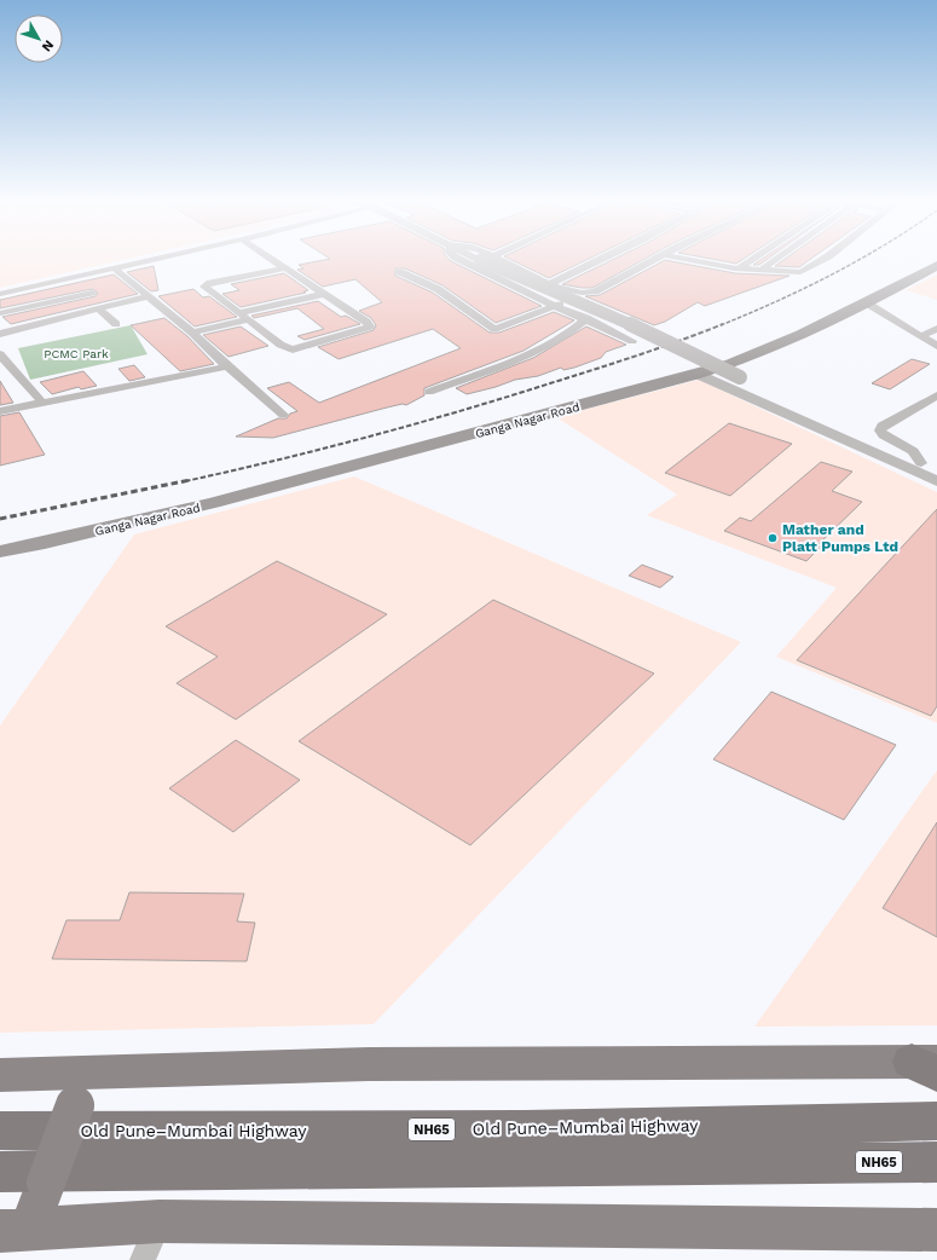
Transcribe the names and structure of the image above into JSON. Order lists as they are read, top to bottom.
{
  "streets": {
    "highway": ["Old Pune–Mumbai Highway", "NH65"],
    "main road": ["Ganga Nagar Road"]
  },
  "parks": ["PCMC Park"],
  "places": ["Mather and Platt Pumps Ltd"],
  "north": "bottom right"
}
